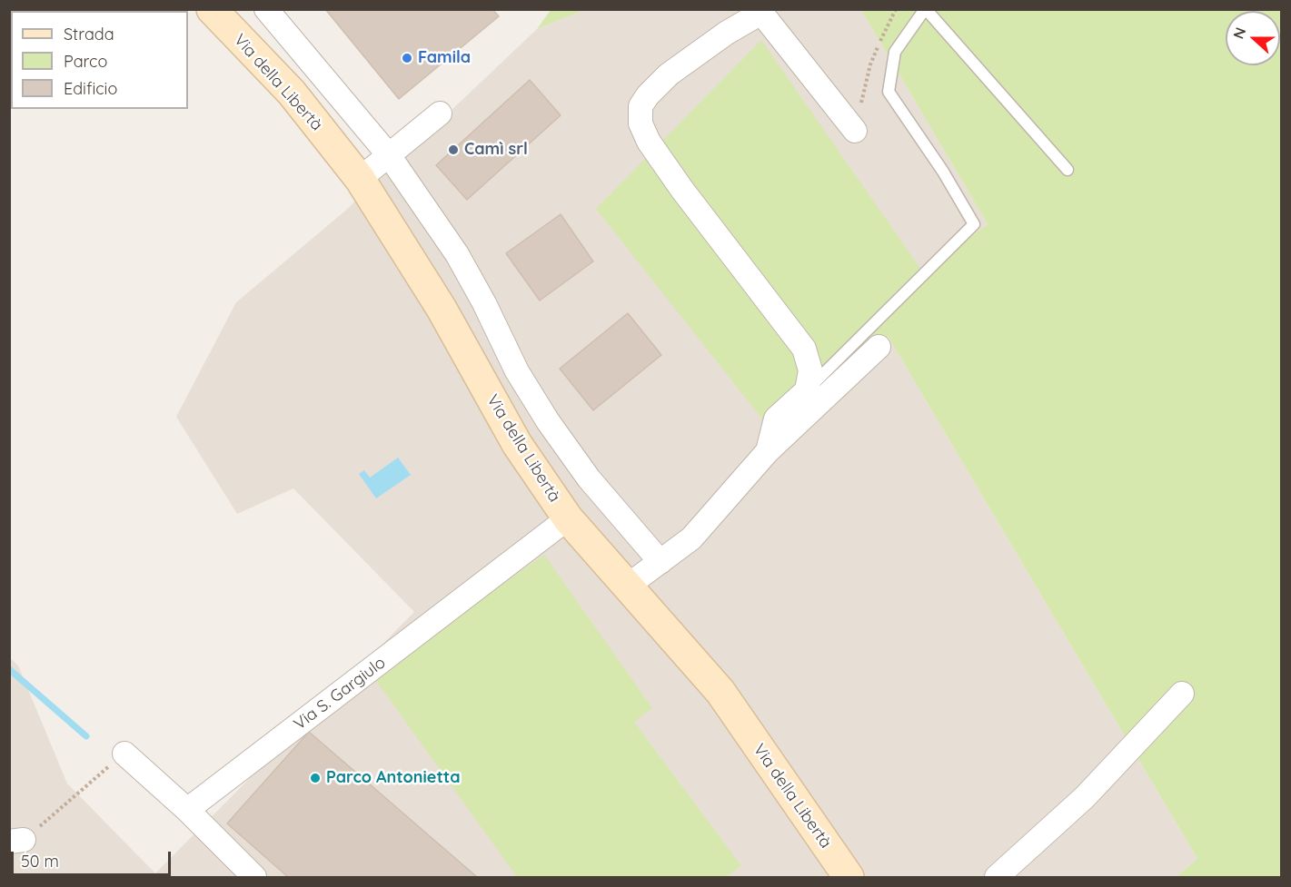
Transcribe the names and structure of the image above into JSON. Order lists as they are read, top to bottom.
{
  "streets": {
    "main road": ["Via della Libertà"],
    "street": ["Via S. Gargiulo"]
  },
  "crossings": [
    ["Via della Libertà", "Via S. Gargiulo"]
  ],
  "places": ["Famila", "Camì srl", "Parco Antonietta"],
  "legend": ["Strada", "Parco", "Edificio"],
  "scale_bar": "50 m",
  "north": "left"
}
